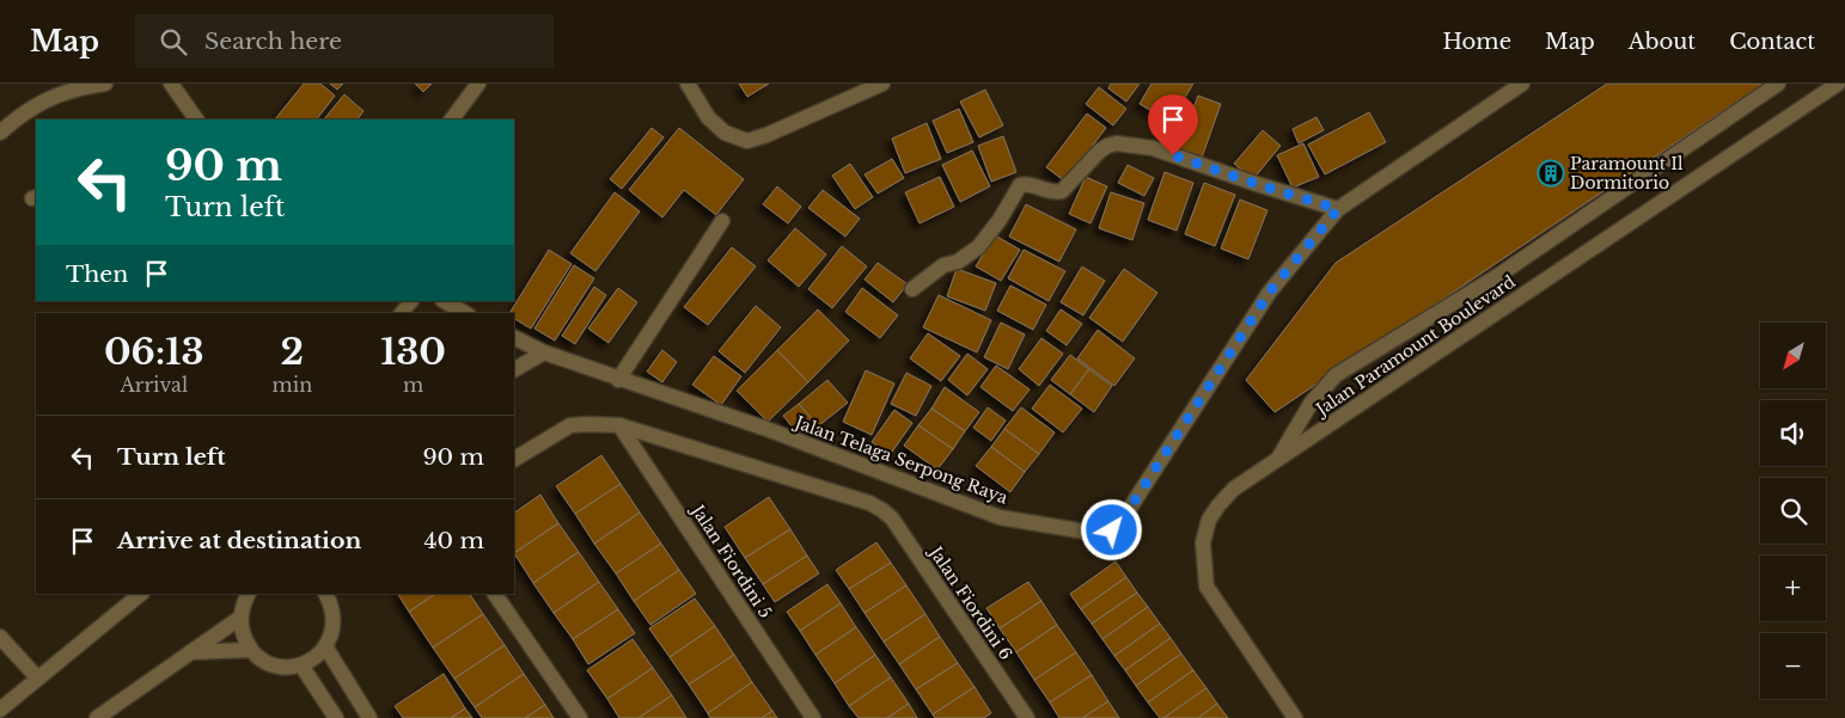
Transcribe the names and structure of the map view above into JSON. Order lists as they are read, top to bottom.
{
  "streets": {
    "street": [
      "Jalan Paramount Boulevard",
      "Jalan Telaga Serpong Raya",
      "Jalan Fiordini 5",
      "Jalan Fiordini 6"
    ]
  },
  "crossings": [
    ["Jalan Fiordini 5", "Jalan Fiordini 6"]
  ],
  "places": {
    "building": ["Paramount Il Dormitorio"]
  },
  "north": "bottom left",
  "page": {
    "header": "Map",
    "search": "Search here",
    "nav": [
      "Home",
      "Map",
      "About",
      "Contact"
    ],
    "turn": ["90 m", "Turn left"],
    "then": "Then",
    "eta": [
      "06:13",
      "Arrival",
      "2",
      "min",
      "130",
      "m"
    ],
    "map_buttons": ["+", "−"],
    "list": [
      {
        "name": "Turn left",
        "value": "90 m"
      },
      {
        "name": "Arrive at destination",
        "value": "40 m"
      }
    ]
  }
}
